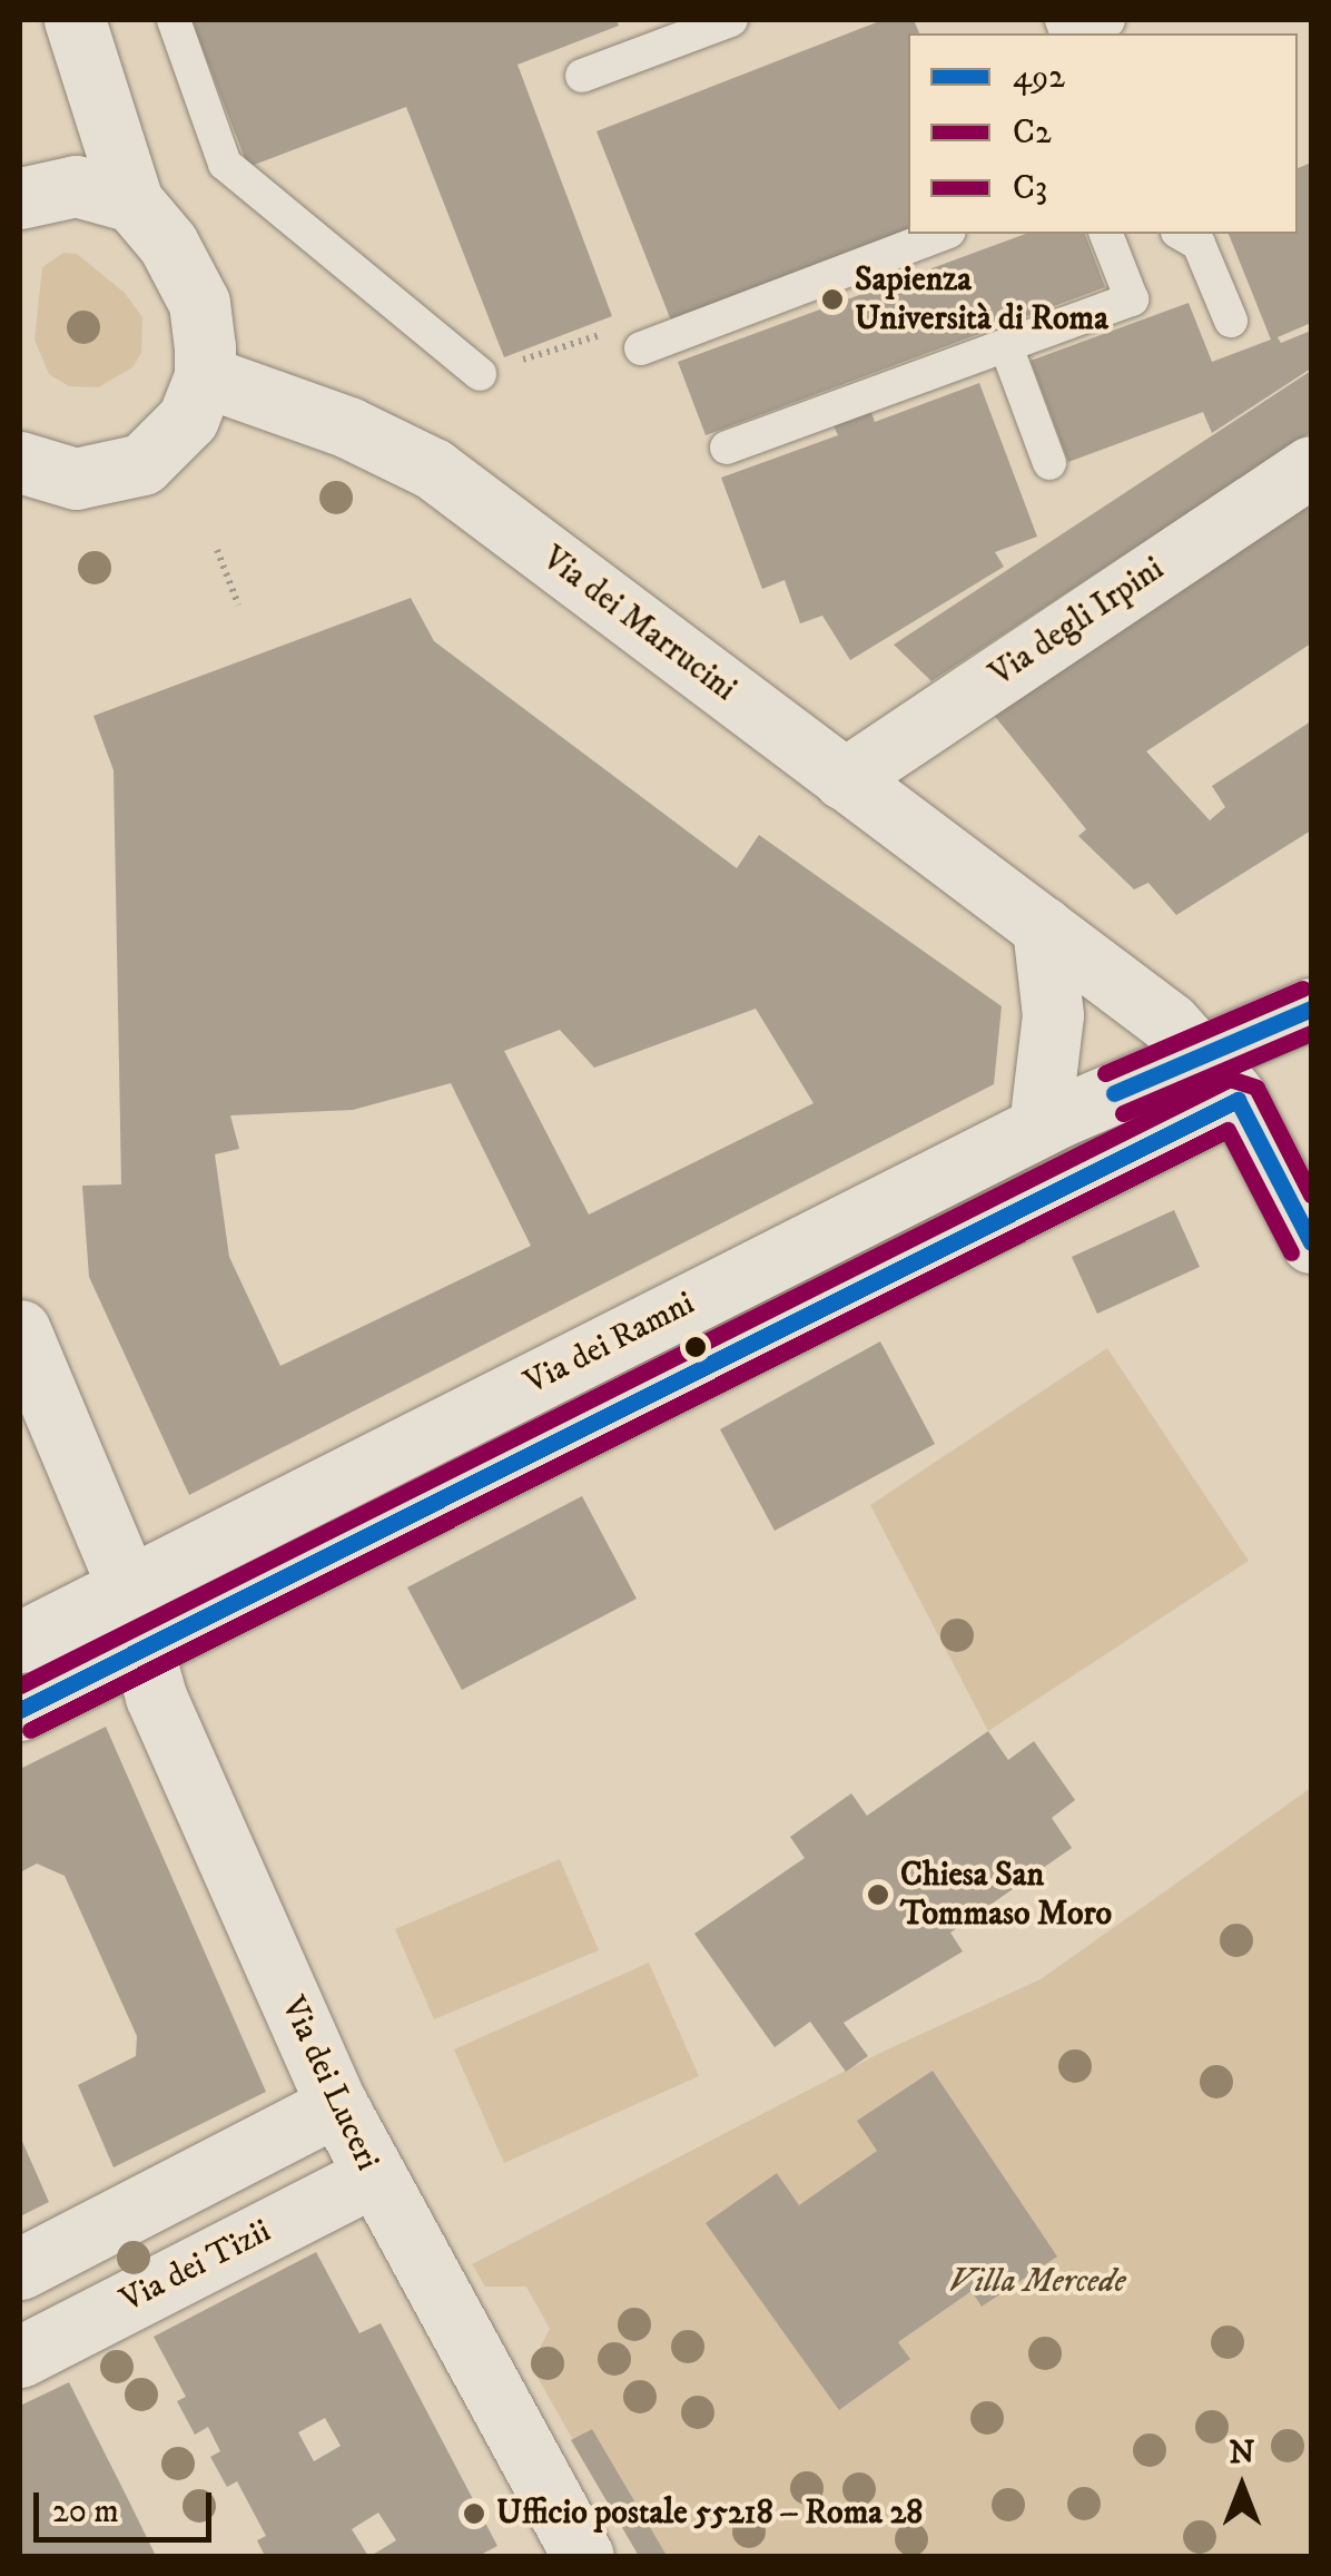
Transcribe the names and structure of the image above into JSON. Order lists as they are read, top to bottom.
{
  "streets": {
    "street": [
      "Via degli Irpini",
      "Via dei Marrucini",
      "Via dei Ramni",
      "Via dei Luceri",
      "Via dei Tizii"
    ]
  },
  "crossings": [
    ["Via degli Irpini", "Via dei Marrucini"],
    ["Via dei Marrucini", "Via dei Ramni"],
    ["Via dei Ramni", "Via dei Luceri"],
    ["Via dei Luceri", "Via dei Tizii"]
  ],
  "parks": ["Villa Mercede"],
  "places": ["Sapienza Università di Roma", "Chiesa San Tommaso Moro", "Ufficio postale 55218 – Roma 28"],
  "lines": ["transit line C3", "transit line 492", "transit line C2"],
  "legend": ["492", "C2", "C3"],
  "scale_bar": "20 m",
  "north": "top"
}
